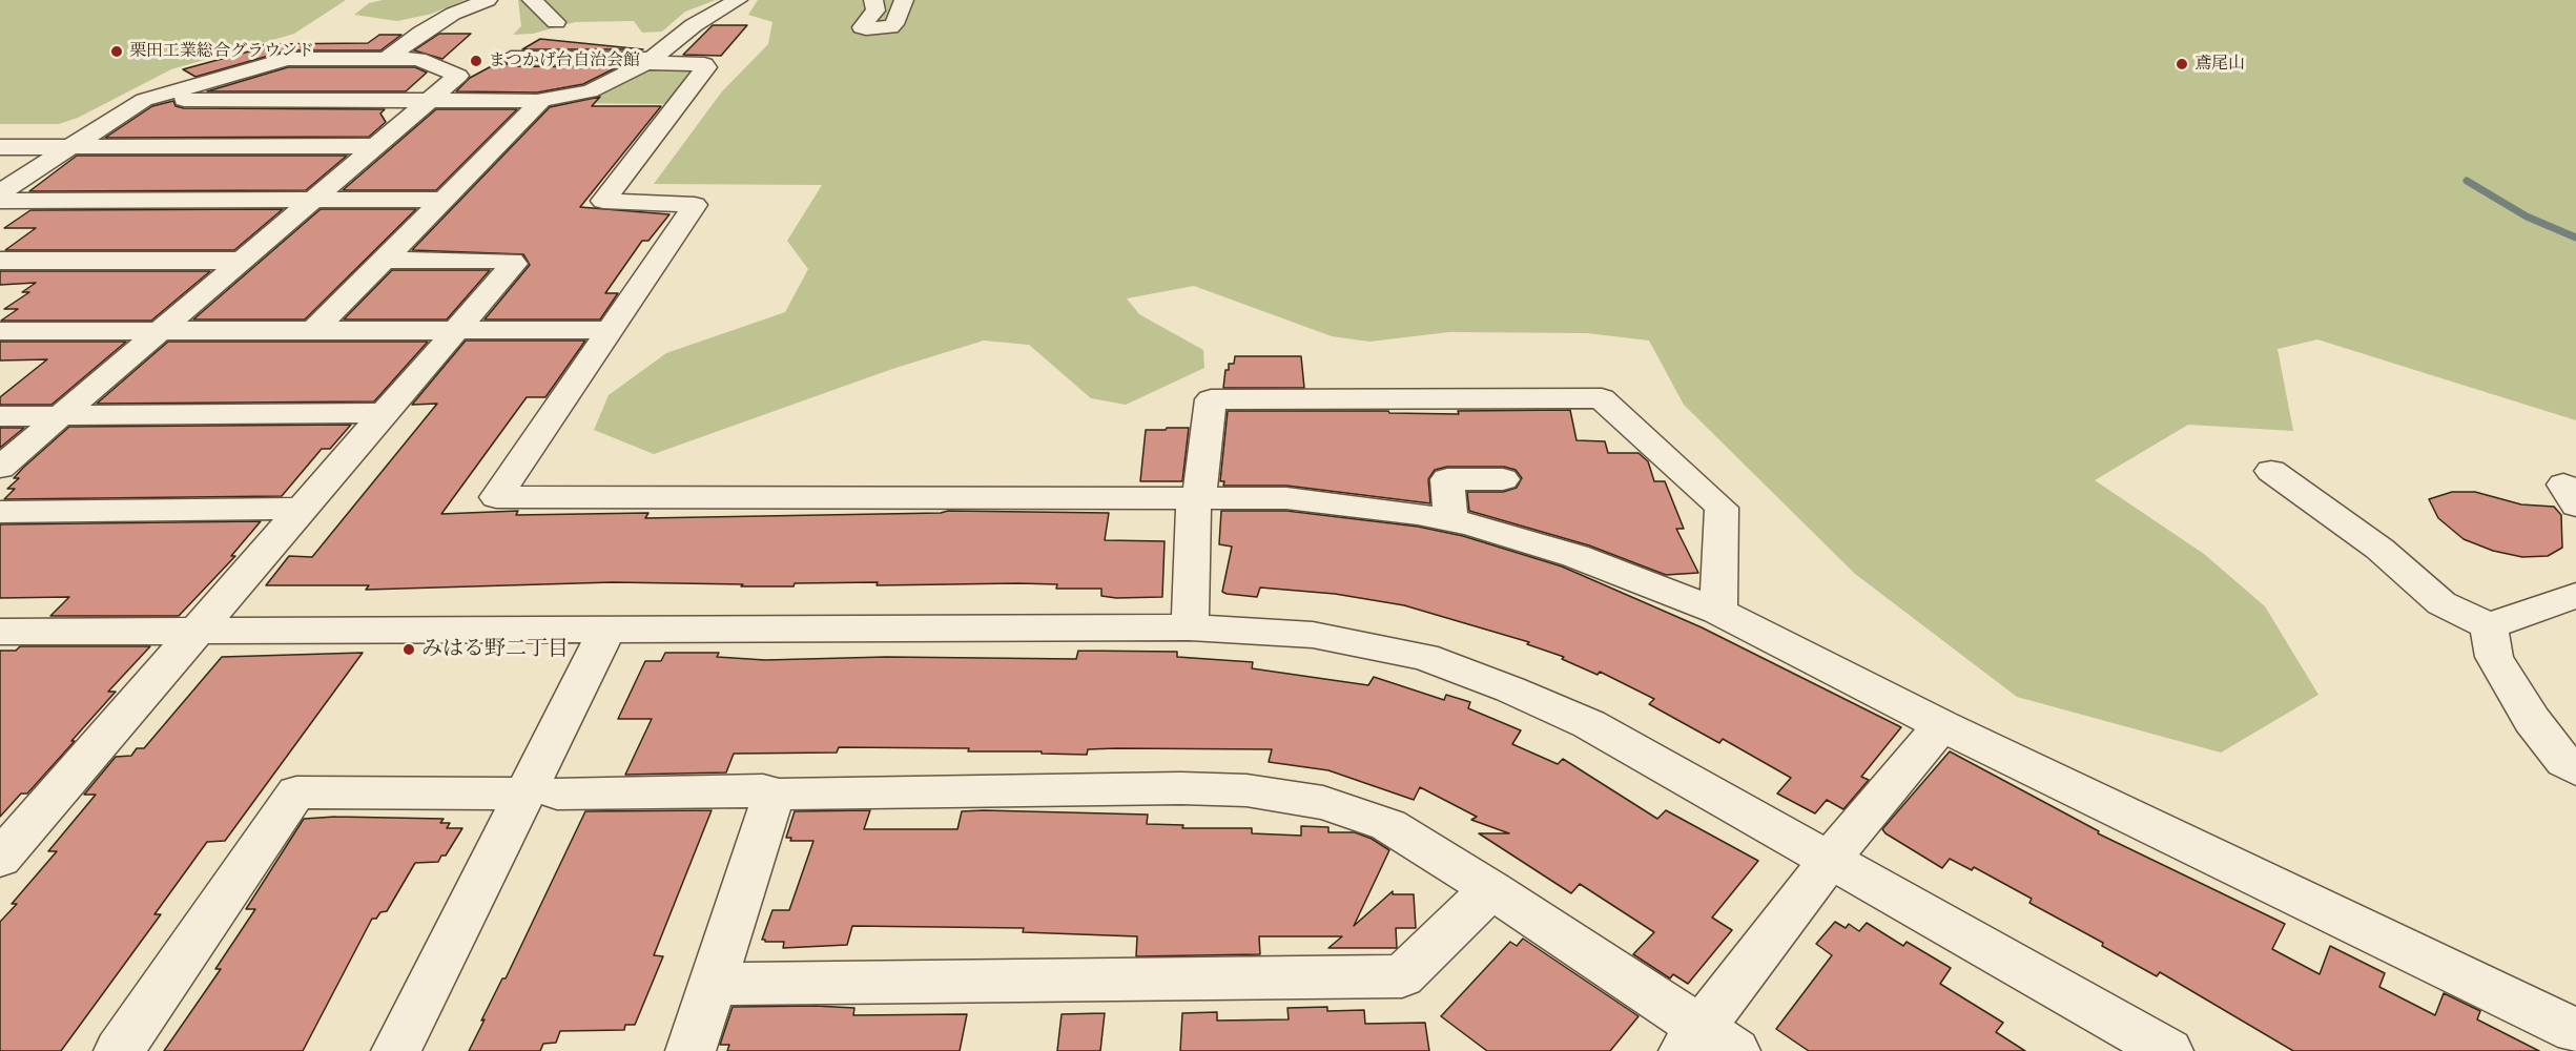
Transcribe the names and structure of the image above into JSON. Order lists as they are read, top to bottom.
{
  "places": [
    "栗田工業総合グラウンド",
    "まつかげ台自治会館",
    "鳶尾山",
    "みはる野二丁目"
  ]
}
